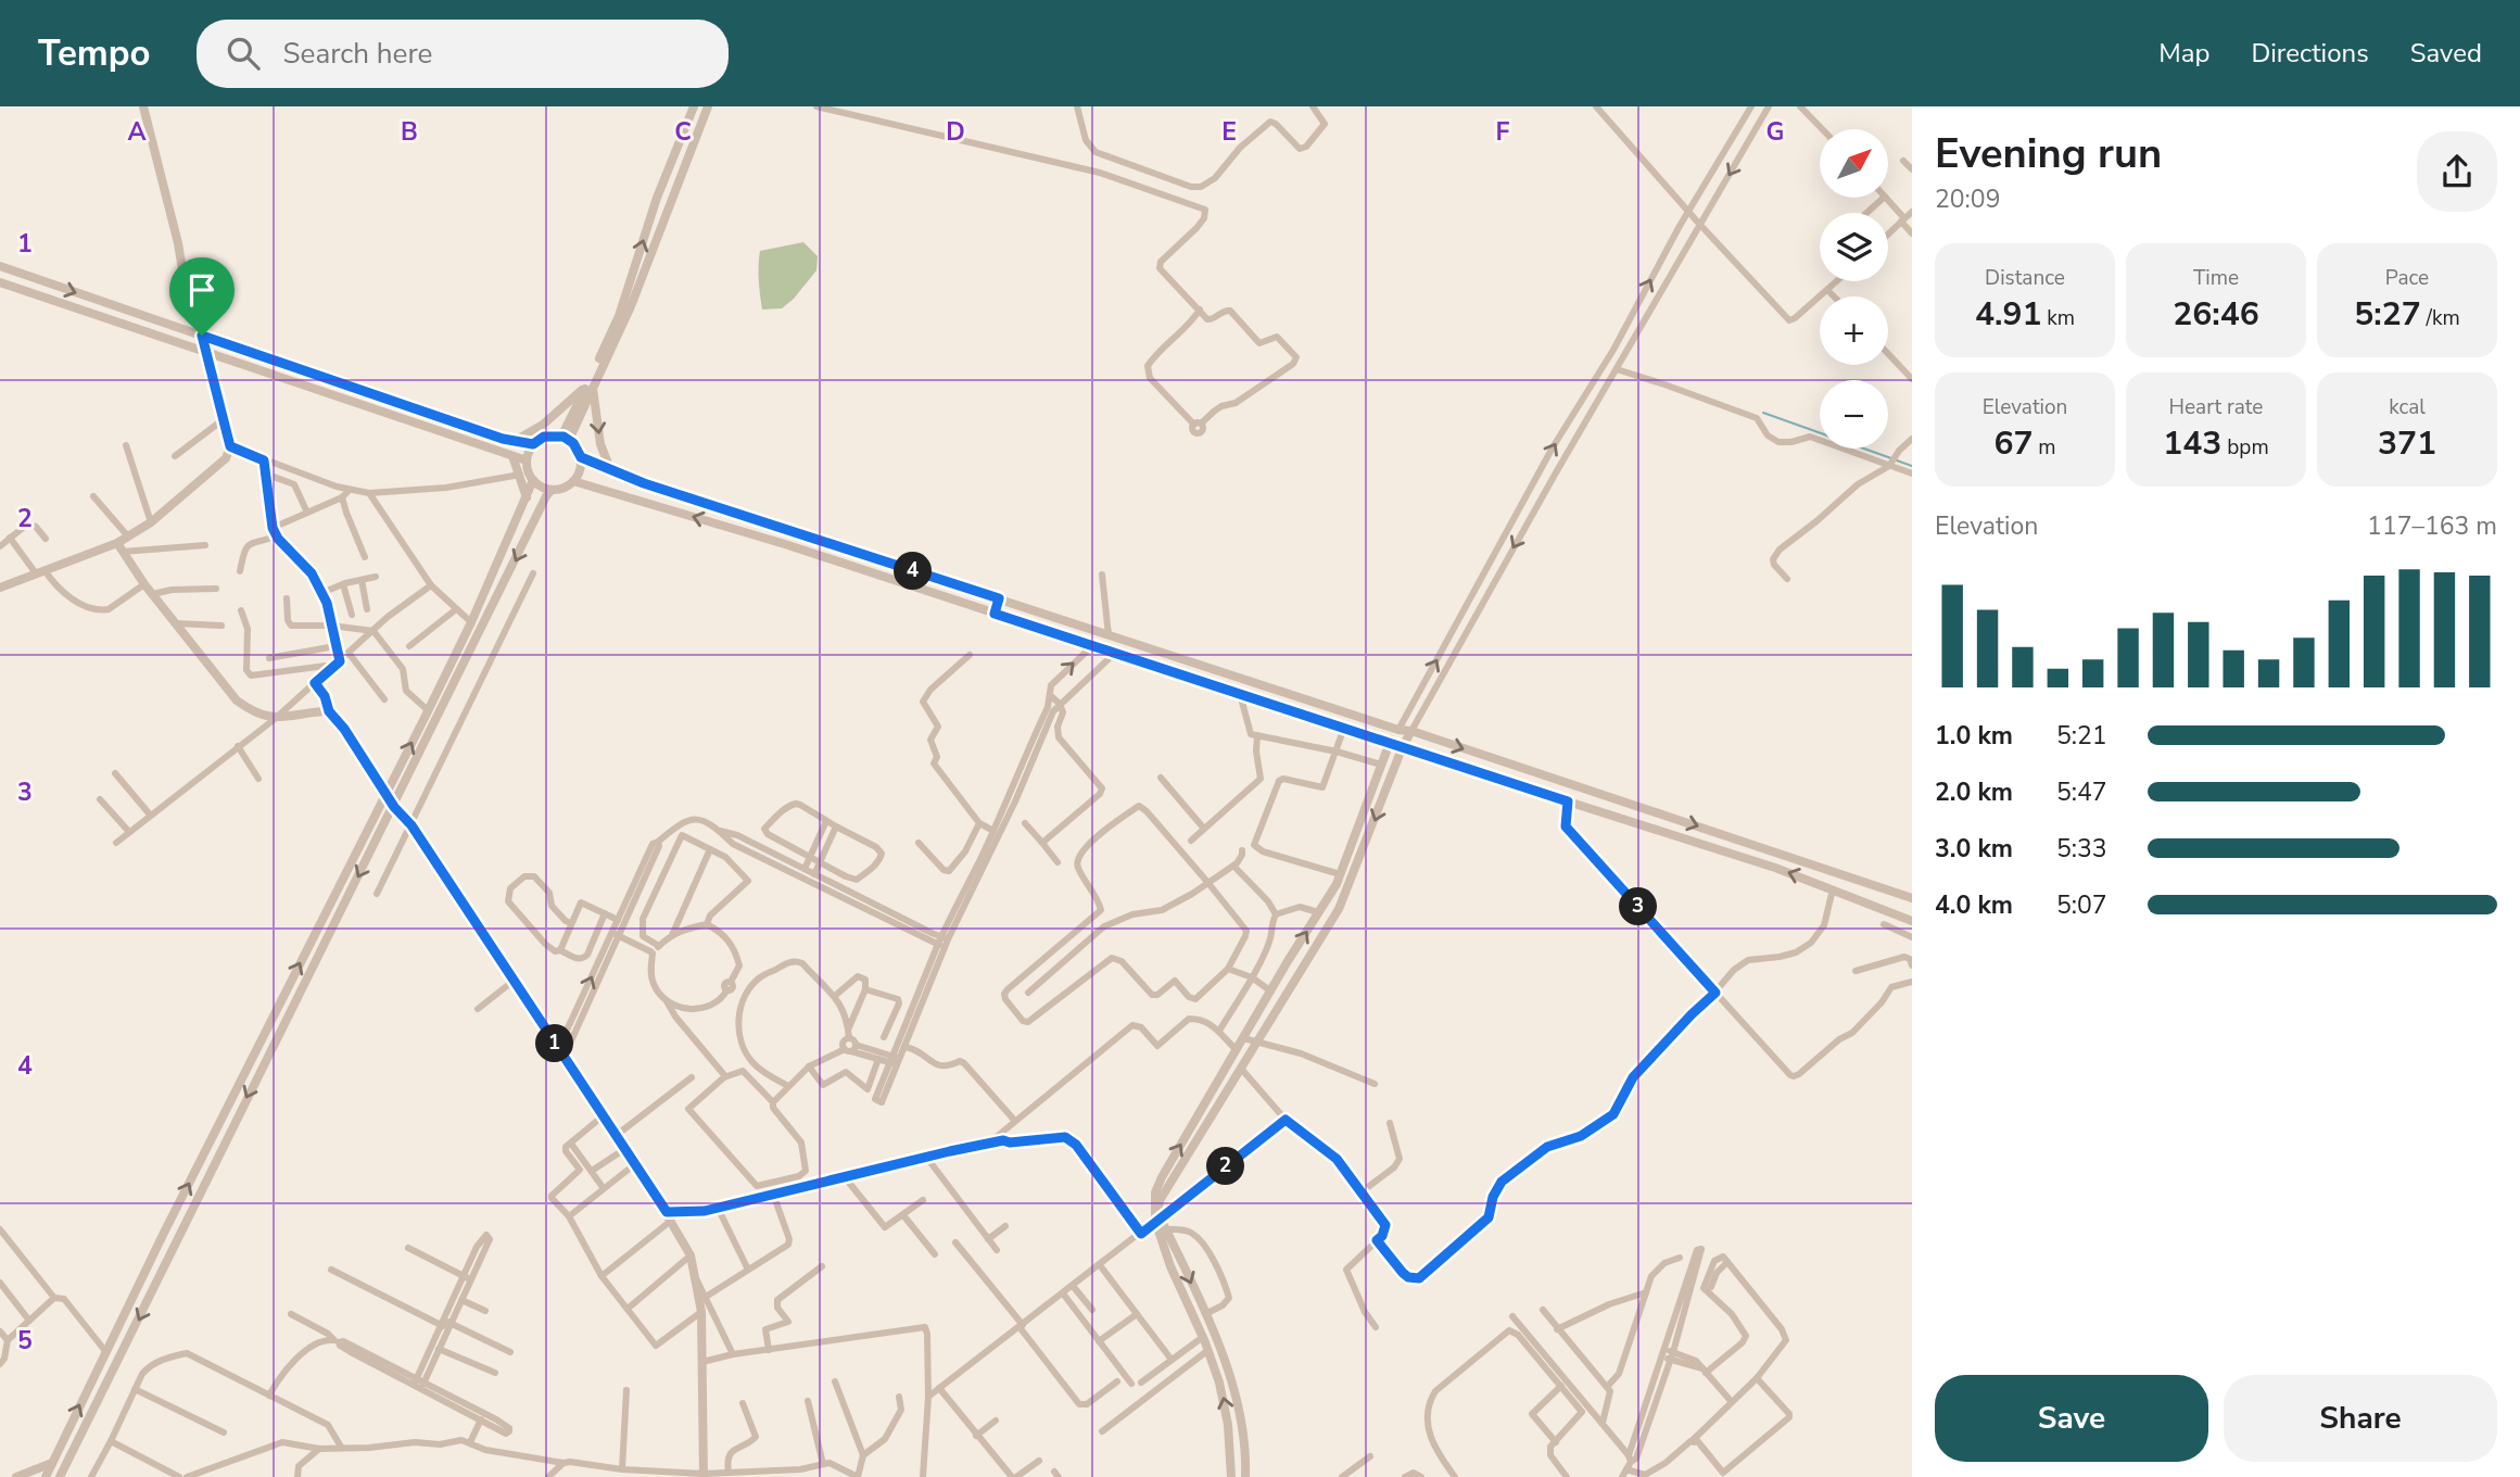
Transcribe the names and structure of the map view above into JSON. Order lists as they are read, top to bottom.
{
  "north": "top right",
  "page": {
    "header": "Tempo",
    "search": "Search here",
    "nav": ["Map", "Directions", "Saved"],
    "heading": ["Evening run", "20:09"],
    "map_buttons": ["+", "−"],
    "stats": [
      ["Distance", "4.91 km"],
      ["Time", "26:46"],
      ["Pace", "5:27 /km"],
      ["Elevation", "67 m"],
      ["Heart rate", "143 bpm"],
      ["kcal", "371"]
    ],
    "chart": ["Elevation", "117–163 m"],
    "pins": [
      "4",
      "3",
      "1",
      "2"
    ],
    "list": [
      {
        "name": "1.0 km",
        "note": "5:21"
      },
      {
        "name": "2.0 km",
        "note": "5:47"
      },
      {
        "name": "3.0 km",
        "note": "5:33"
      },
      {
        "name": "4.0 km",
        "note": "5:07"
      }
    ],
    "buttons": ["Save", "Share"]
  },
  "grid": {
    "columns": [
      "A",
      "B",
      "C",
      "D",
      "E",
      "F",
      "G"
    ],
    "rows": [
      "1",
      "2",
      "3",
      "4",
      "5"
    ]
  }
}
